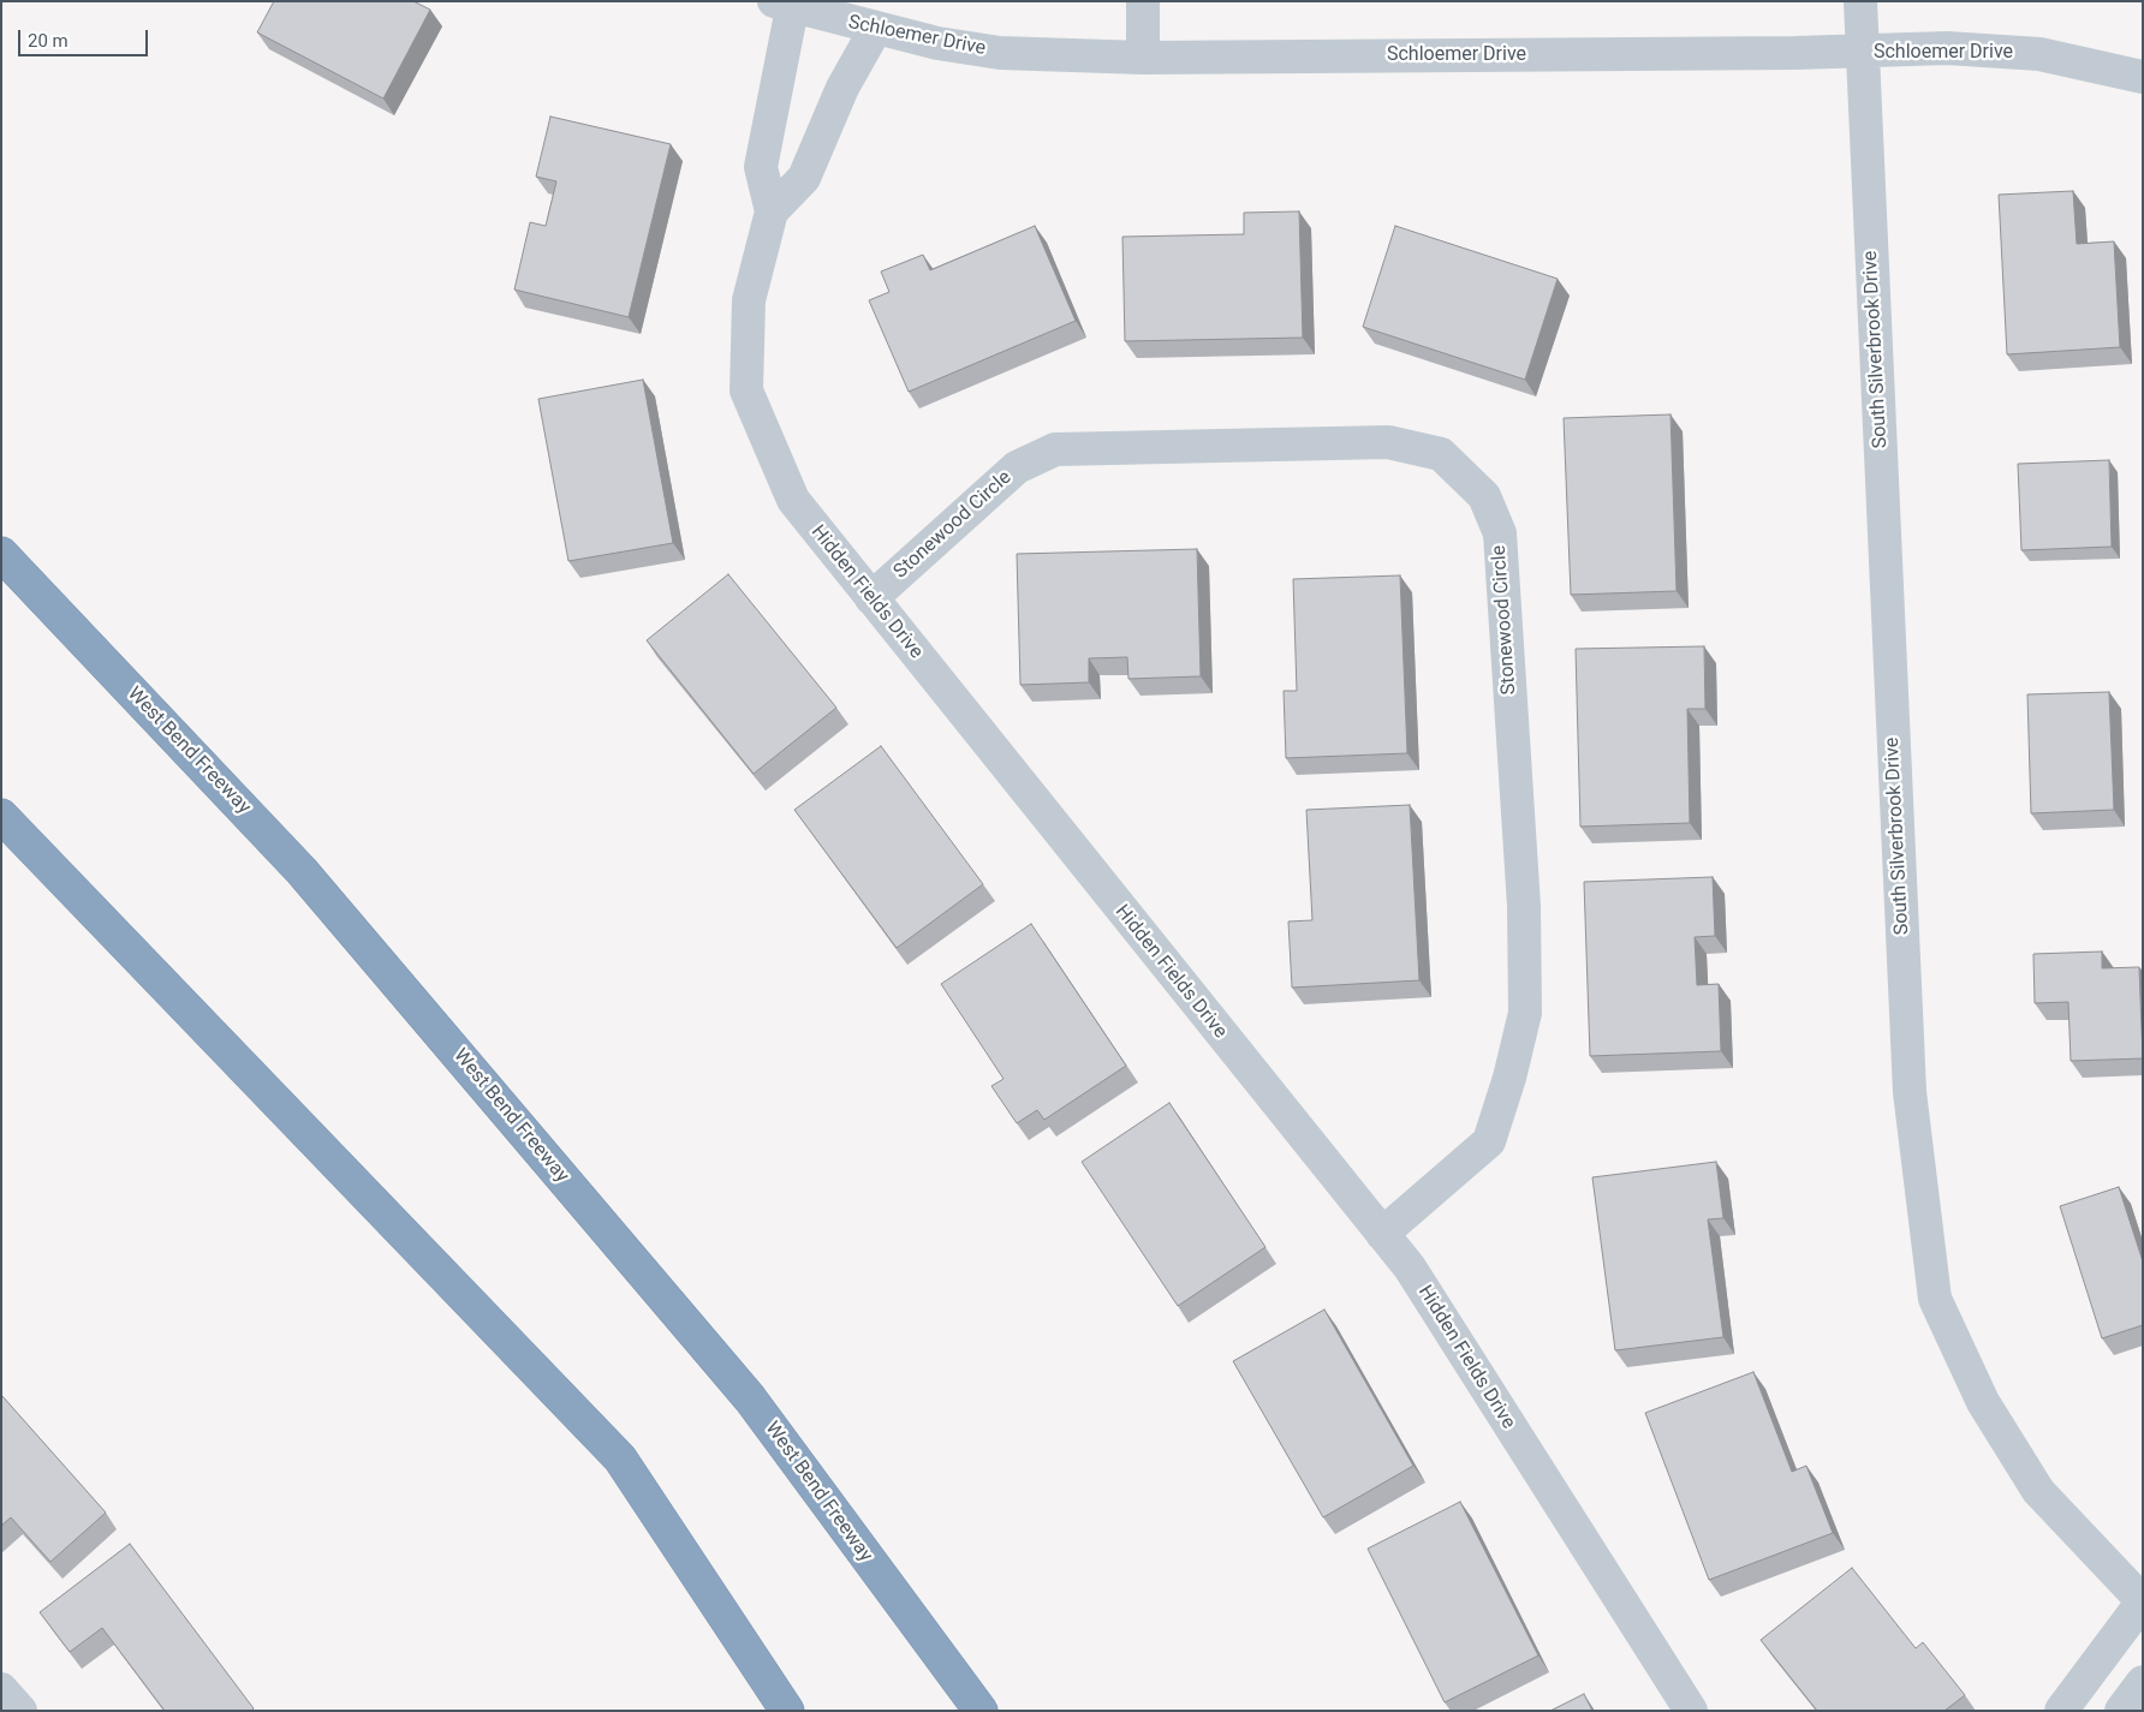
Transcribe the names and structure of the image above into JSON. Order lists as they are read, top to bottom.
{
  "streets": {
    "highway": ["West Bend Freeway"],
    "street": [
      "Schloemer Drive",
      "South Silverbrook Drive",
      "Stonewood Circle",
      "Hidden Fields Drive"
    ]
  },
  "crossings": [
    ["Schloemer Drive", "South Silverbrook Drive"],
    ["Schloemer Drive", "Hidden Fields Drive"],
    ["Stonewood Circle", "Hidden Fields Drive"]
  ],
  "scale_bar": "20 m"
}
